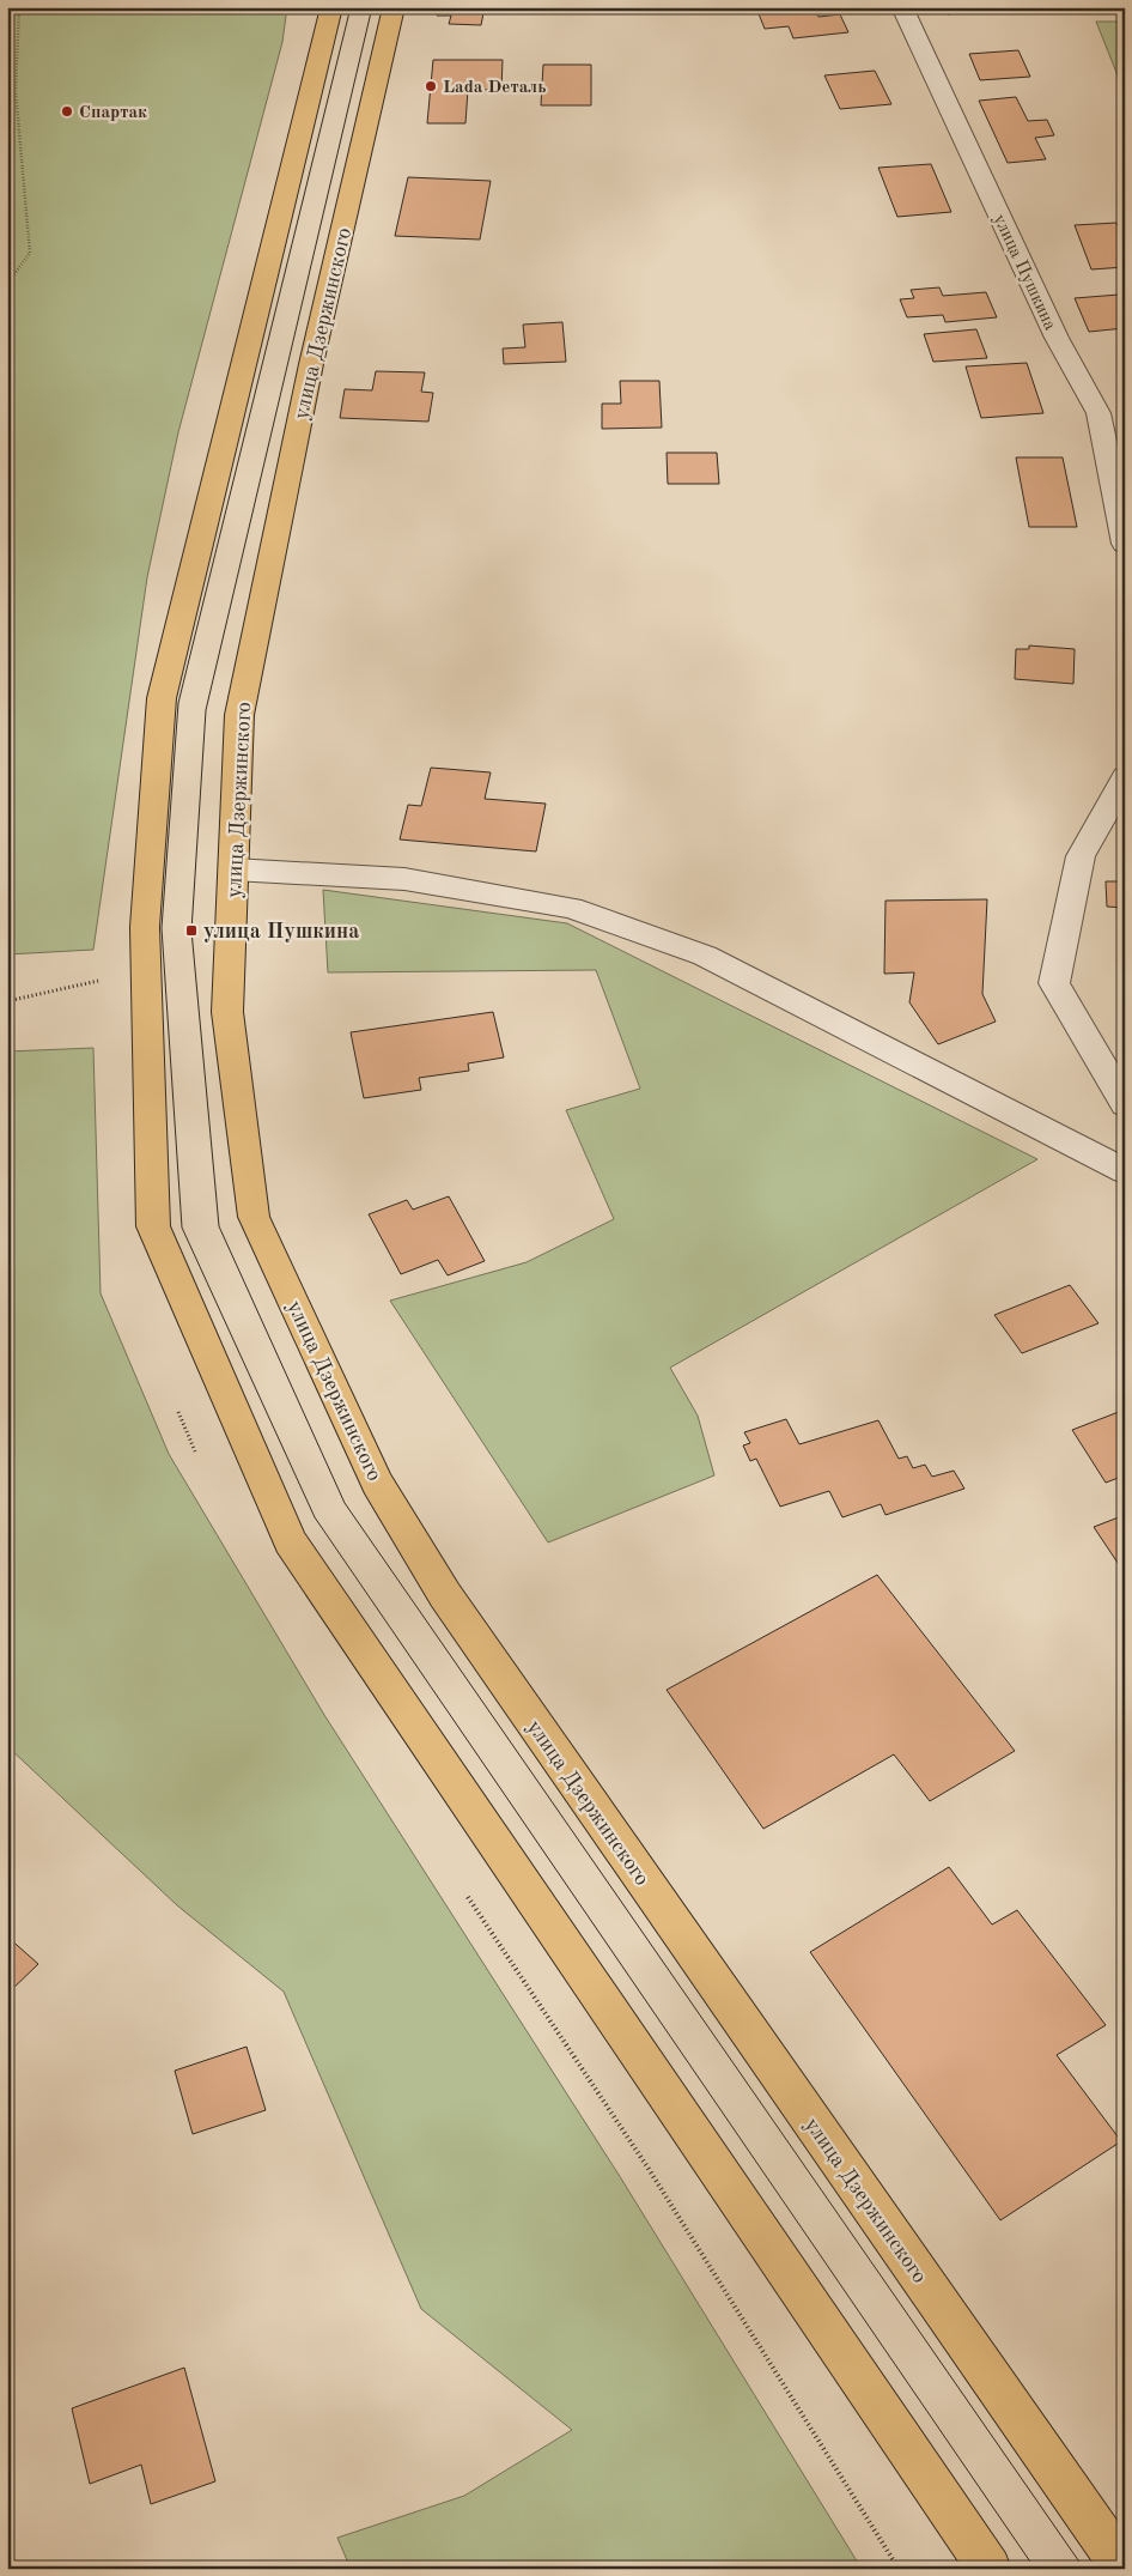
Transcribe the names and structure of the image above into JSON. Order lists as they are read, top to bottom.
{
  "streets": {
    "main road": ["улица Дзержинского"],
    "street": ["улица Пушкина"]
  },
  "places": {
    "other": ["Lada Dеталь", "Спартак"],
    "transit": ["улица Пушкина"]
  }
}
